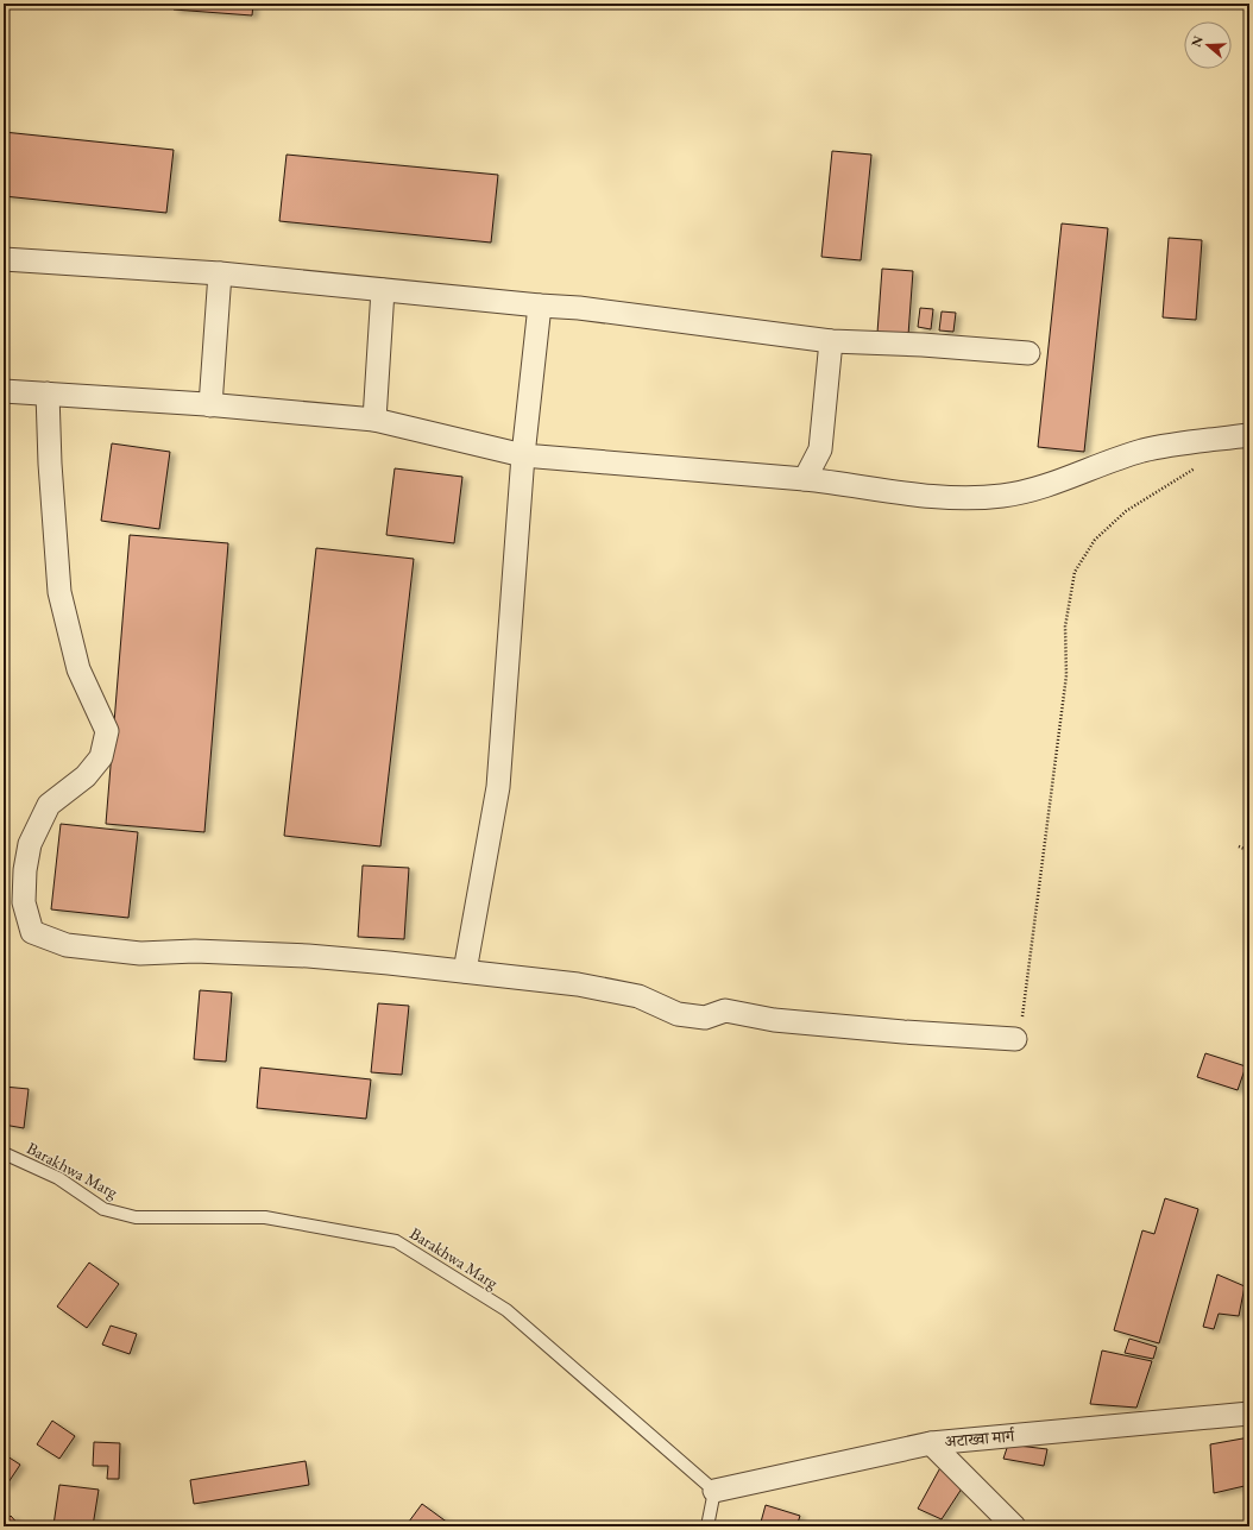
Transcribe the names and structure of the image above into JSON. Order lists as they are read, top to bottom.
{
  "streets": {
    "street": ["अटाख्वा मार्ग"],
    "lane": ["Barakhwa Marg"]
  },
  "crossings": [
    ["Barakhwa Marg", "अटाख्वा मार्ग"]
  ],
  "north": "left"
}
